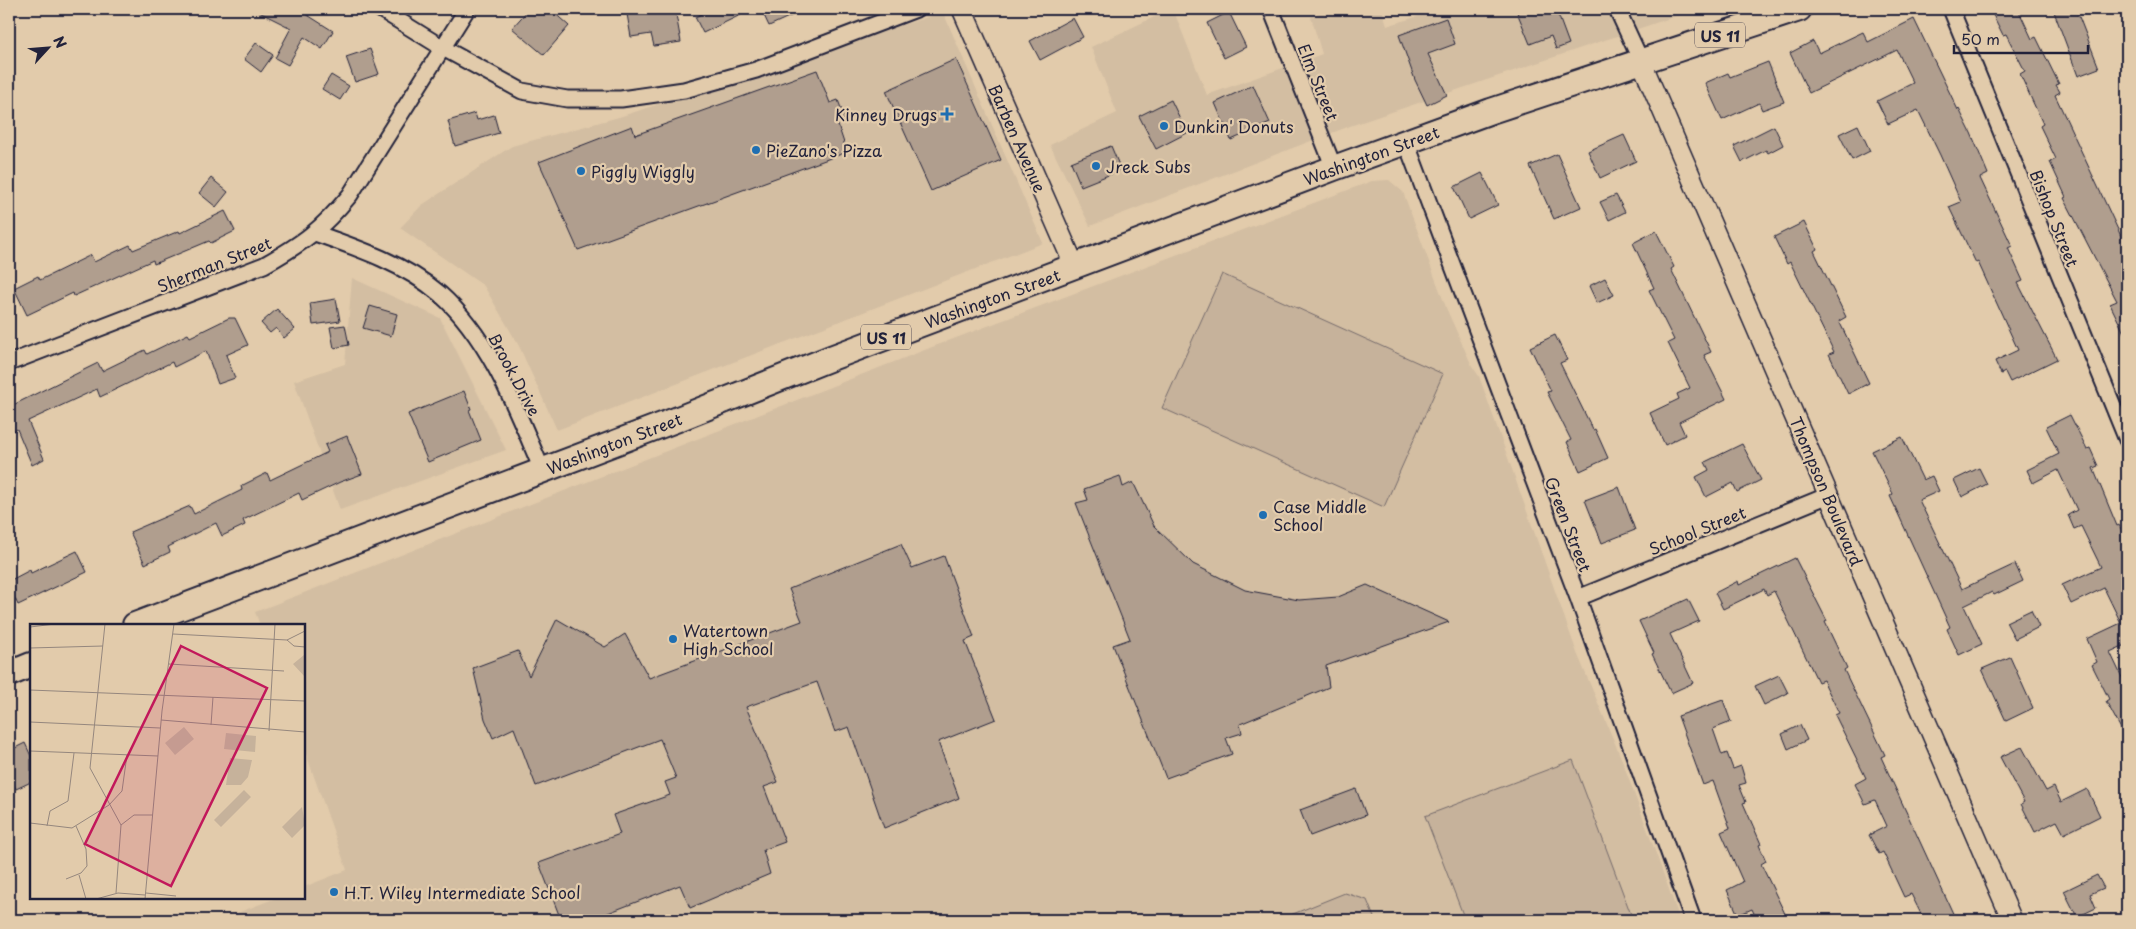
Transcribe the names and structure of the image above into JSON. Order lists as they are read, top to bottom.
{
  "streets": {
    "main road": ["US 11", "Washington Street"],
    "street": [
      "Elm Street",
      "Barben Avenue",
      "Bishop Street",
      "Sherman Street",
      "Brook Drive",
      "Thompson Boulevard",
      "Green Street",
      "School Street"
    ]
  },
  "crossings": [
    ["Elm Street", "Washington Street"],
    ["Barben Avenue", "Washington Street"],
    ["Washington Street", "Brook Drive"],
    ["Washington Street", "Thompson Boulevard"],
    ["Washington Street", "Green Street"],
    ["Sherman Street", "Brook Drive"],
    ["Thompson Boulevard", "School Street"],
    ["Green Street", "School Street"]
  ],
  "places": {
    "health": ["Kinney Drugs"],
    "other": [
      "Dunkin' Donuts",
      "PieZano's Pizza",
      "Jreck Subs",
      "Piggly Wiggly",
      "Case Middle School",
      "Watertown High School",
      "H.T. Wiley Intermediate School"
    ]
  },
  "scale_bar": "50 m",
  "north": "top right"
}
